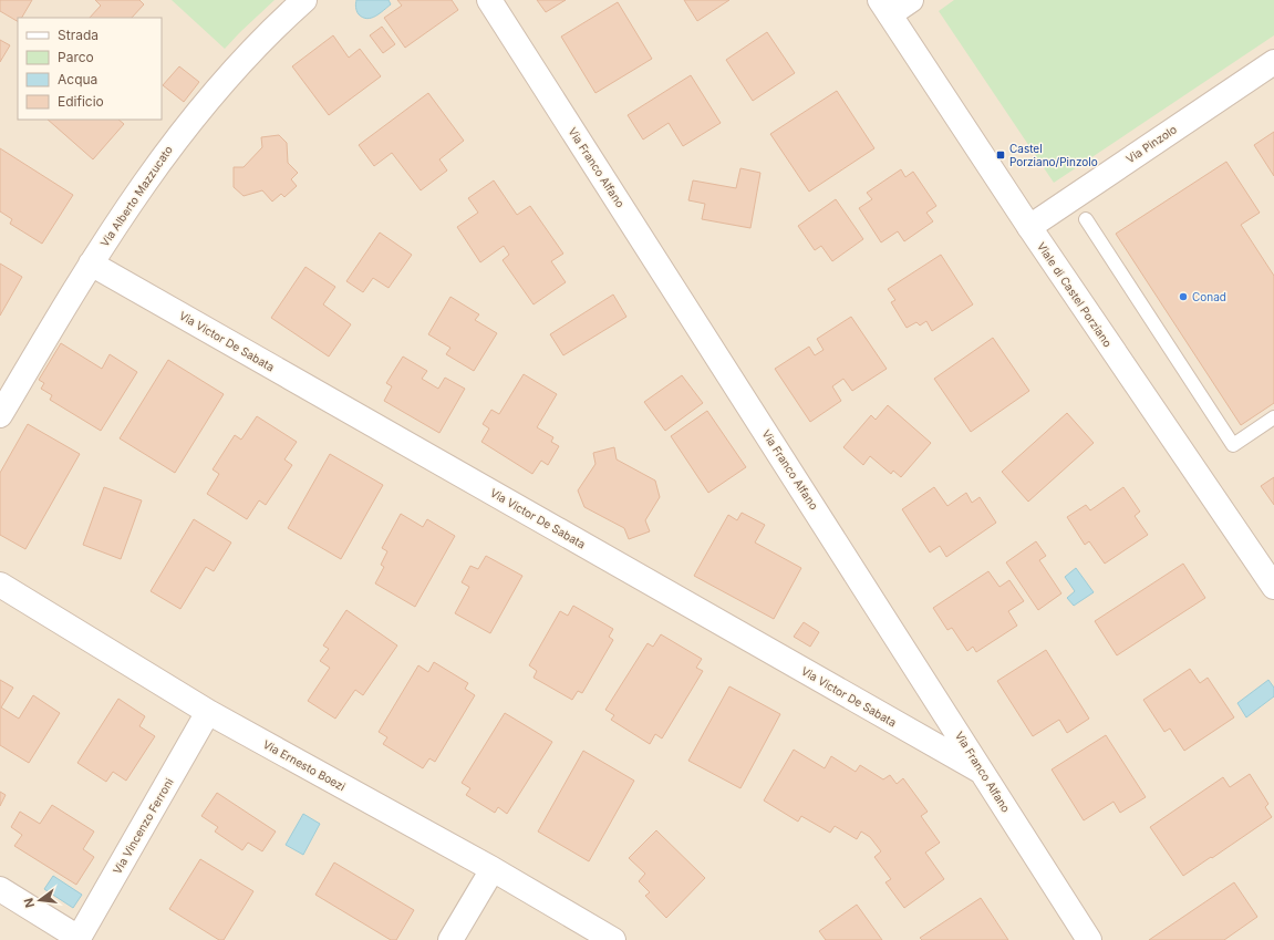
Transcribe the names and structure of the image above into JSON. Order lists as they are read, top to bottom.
{
  "streets": {
    "street": [
      "Via Pinzolo",
      "Via Franco Alfano",
      "Via Alberto Mazzucato",
      "Viale di Castel Porziano",
      "Via Victor De Sabata",
      "Via Ernesto Boezi",
      "Via Vincenzo Ferroni"
    ]
  },
  "crossings": [
    ["Via Pinzolo", "Viale di Castel Porziano"],
    ["Via Franco Alfano", "Via Victor De Sabata"],
    ["Via Alberto Mazzucato", "Via Victor De Sabata"],
    ["Via Ernesto Boezi", "Via Vincenzo Ferroni"]
  ],
  "places": {
    "transit": ["Castel Porziano/Pinzolo"],
    "other": ["Conad"]
  },
  "legend": [
    "Strada",
    "Parco",
    "Acqua",
    "Edificio"
  ],
  "north": "left"
}
